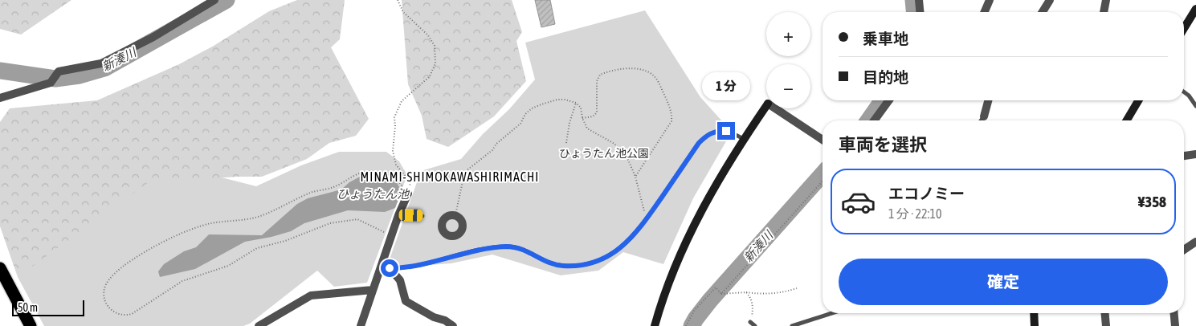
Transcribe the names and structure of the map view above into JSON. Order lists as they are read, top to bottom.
{
  "districts": ["MINAMI-SHIMOKAWASHIRIMACHI"],
  "water": ["新湊川", "ひょうたん池"],
  "parks": ["ひょうたん池公園"],
  "scale_bar": "50 m",
  "page": {
    "map_buttons": ["+", "−"],
    "banner": ["乗車地", "目的地"],
    "bubble": "1 分",
    "heading": "車両を選択",
    "list": [
      {
        "name": "エコノミー",
        "note": "1 分 · 22:10",
        "value": "¥358"
      }
    ],
    "buttons": "確定",
    "scale": "50 m"
  }
}
